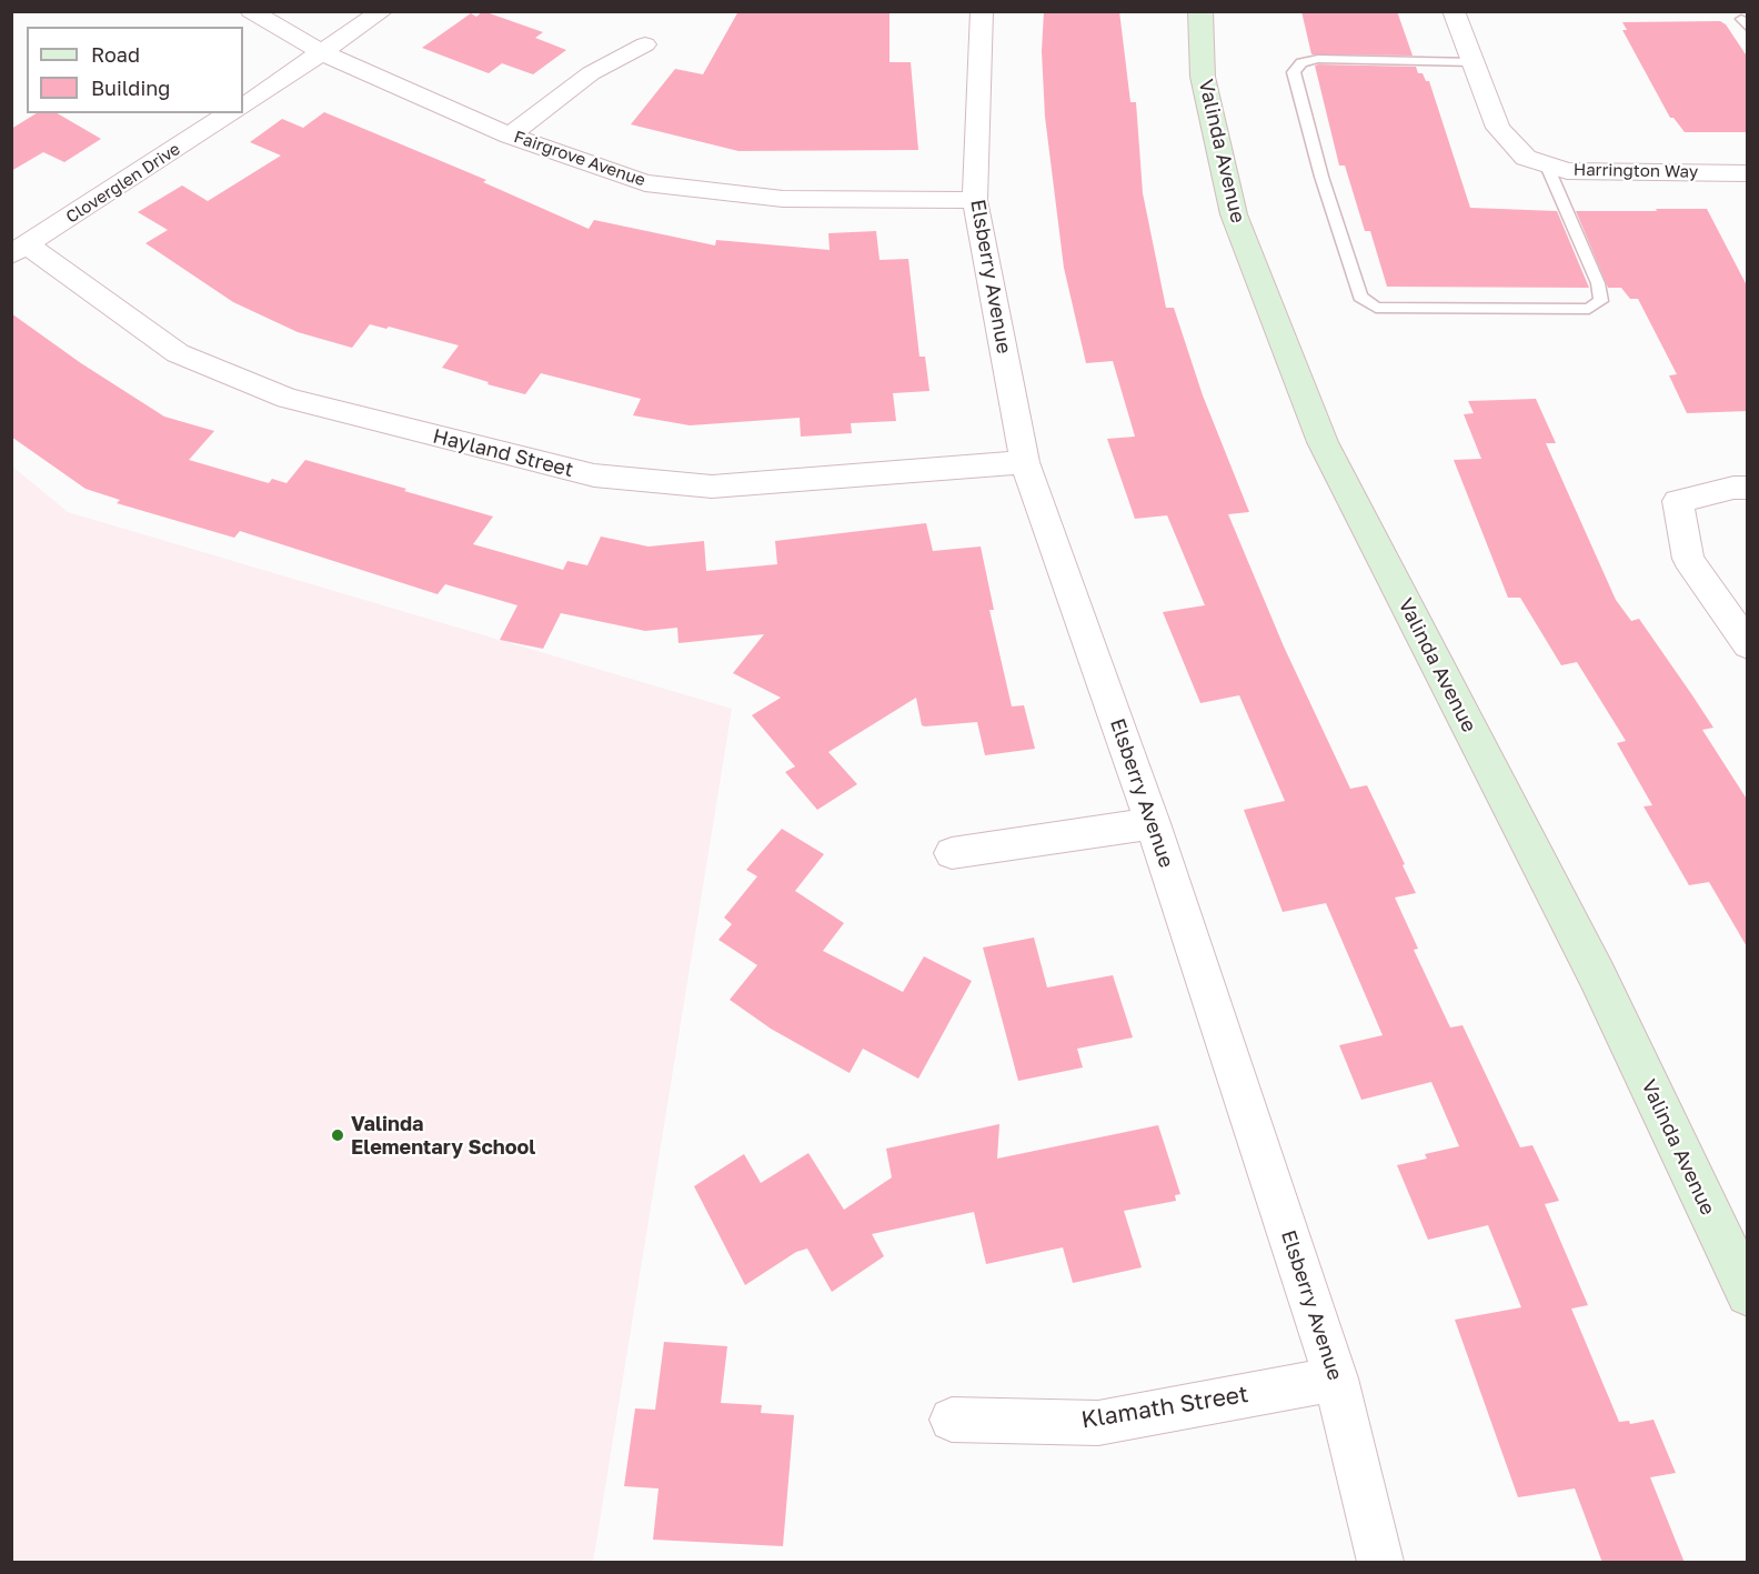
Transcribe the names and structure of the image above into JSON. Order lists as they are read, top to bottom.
{
  "streets": {
    "main road": ["Valinda Avenue"],
    "street": [
      "Fairgrove Avenue",
      "Harrington Way",
      "Cloverglen Drive",
      "Elsberry Avenue",
      "Hayland Street",
      "Klamath Street"
    ]
  },
  "crossings": [
    ["Fairgrove Avenue", "Elsberry Avenue"],
    ["Cloverglen Drive", "Hayland Street"],
    ["Elsberry Avenue", "Hayland Street"],
    ["Elsberry Avenue", "Klamath Street"]
  ],
  "places": ["Valinda Elementary School"],
  "legend": ["Road", "Building"]
}
